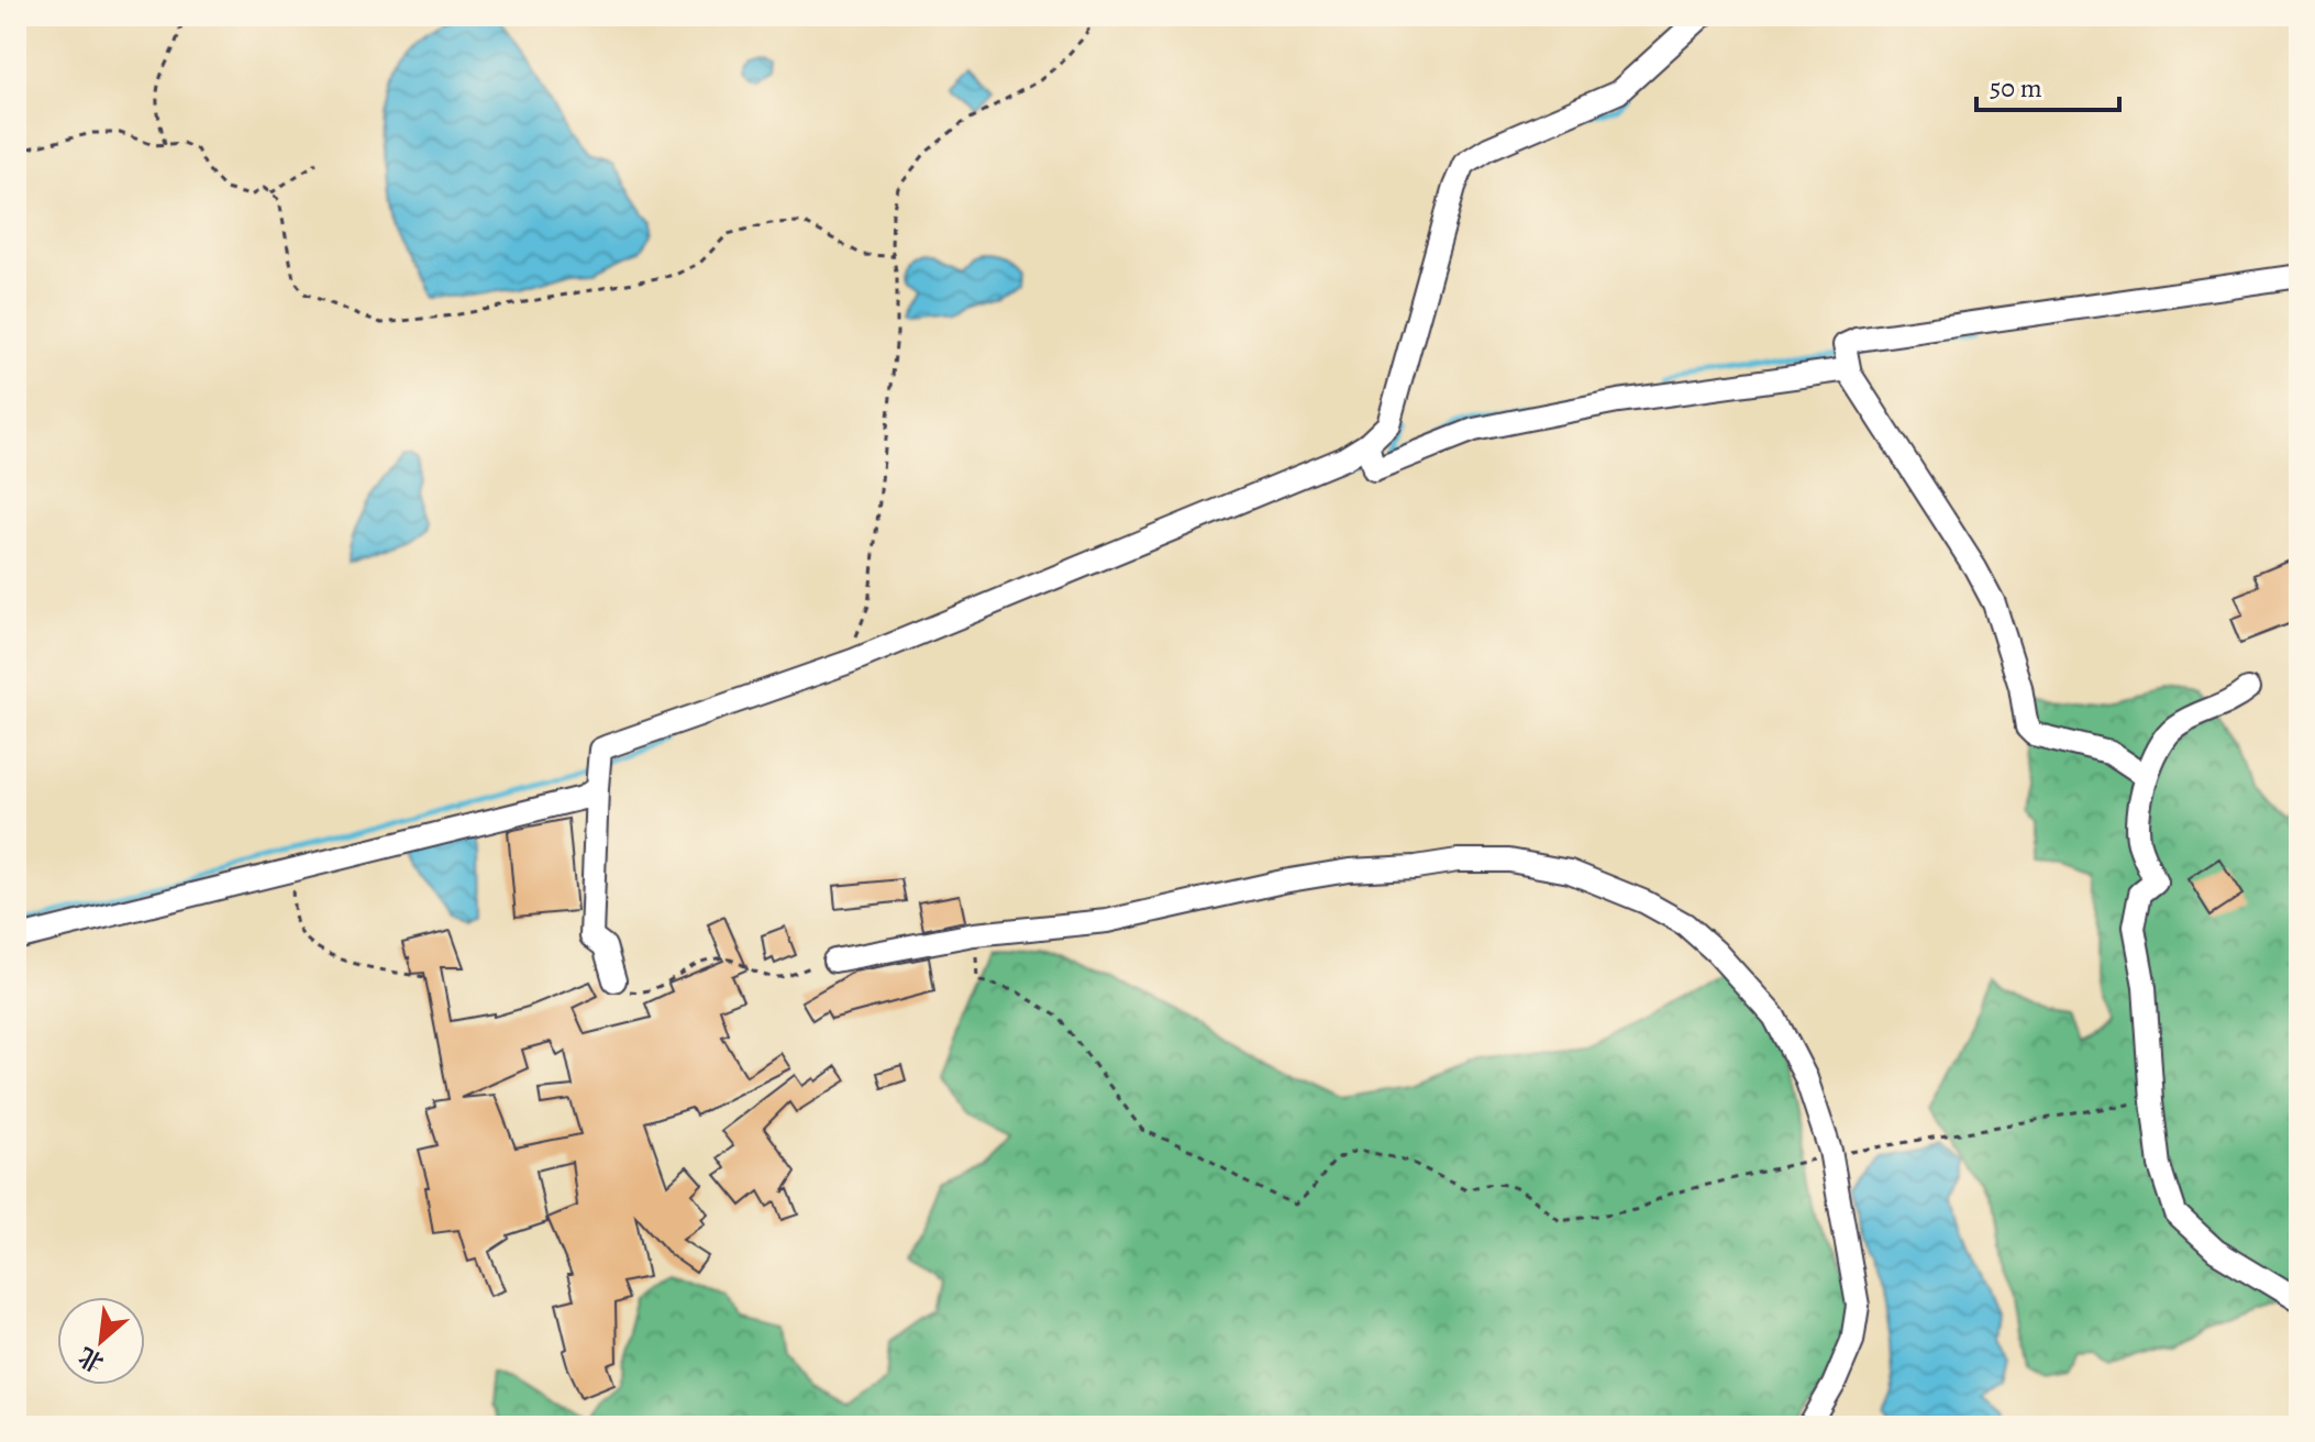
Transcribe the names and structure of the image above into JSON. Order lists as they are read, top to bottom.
{
  "scale_bar": "50 m",
  "north": "bottom left"
}
